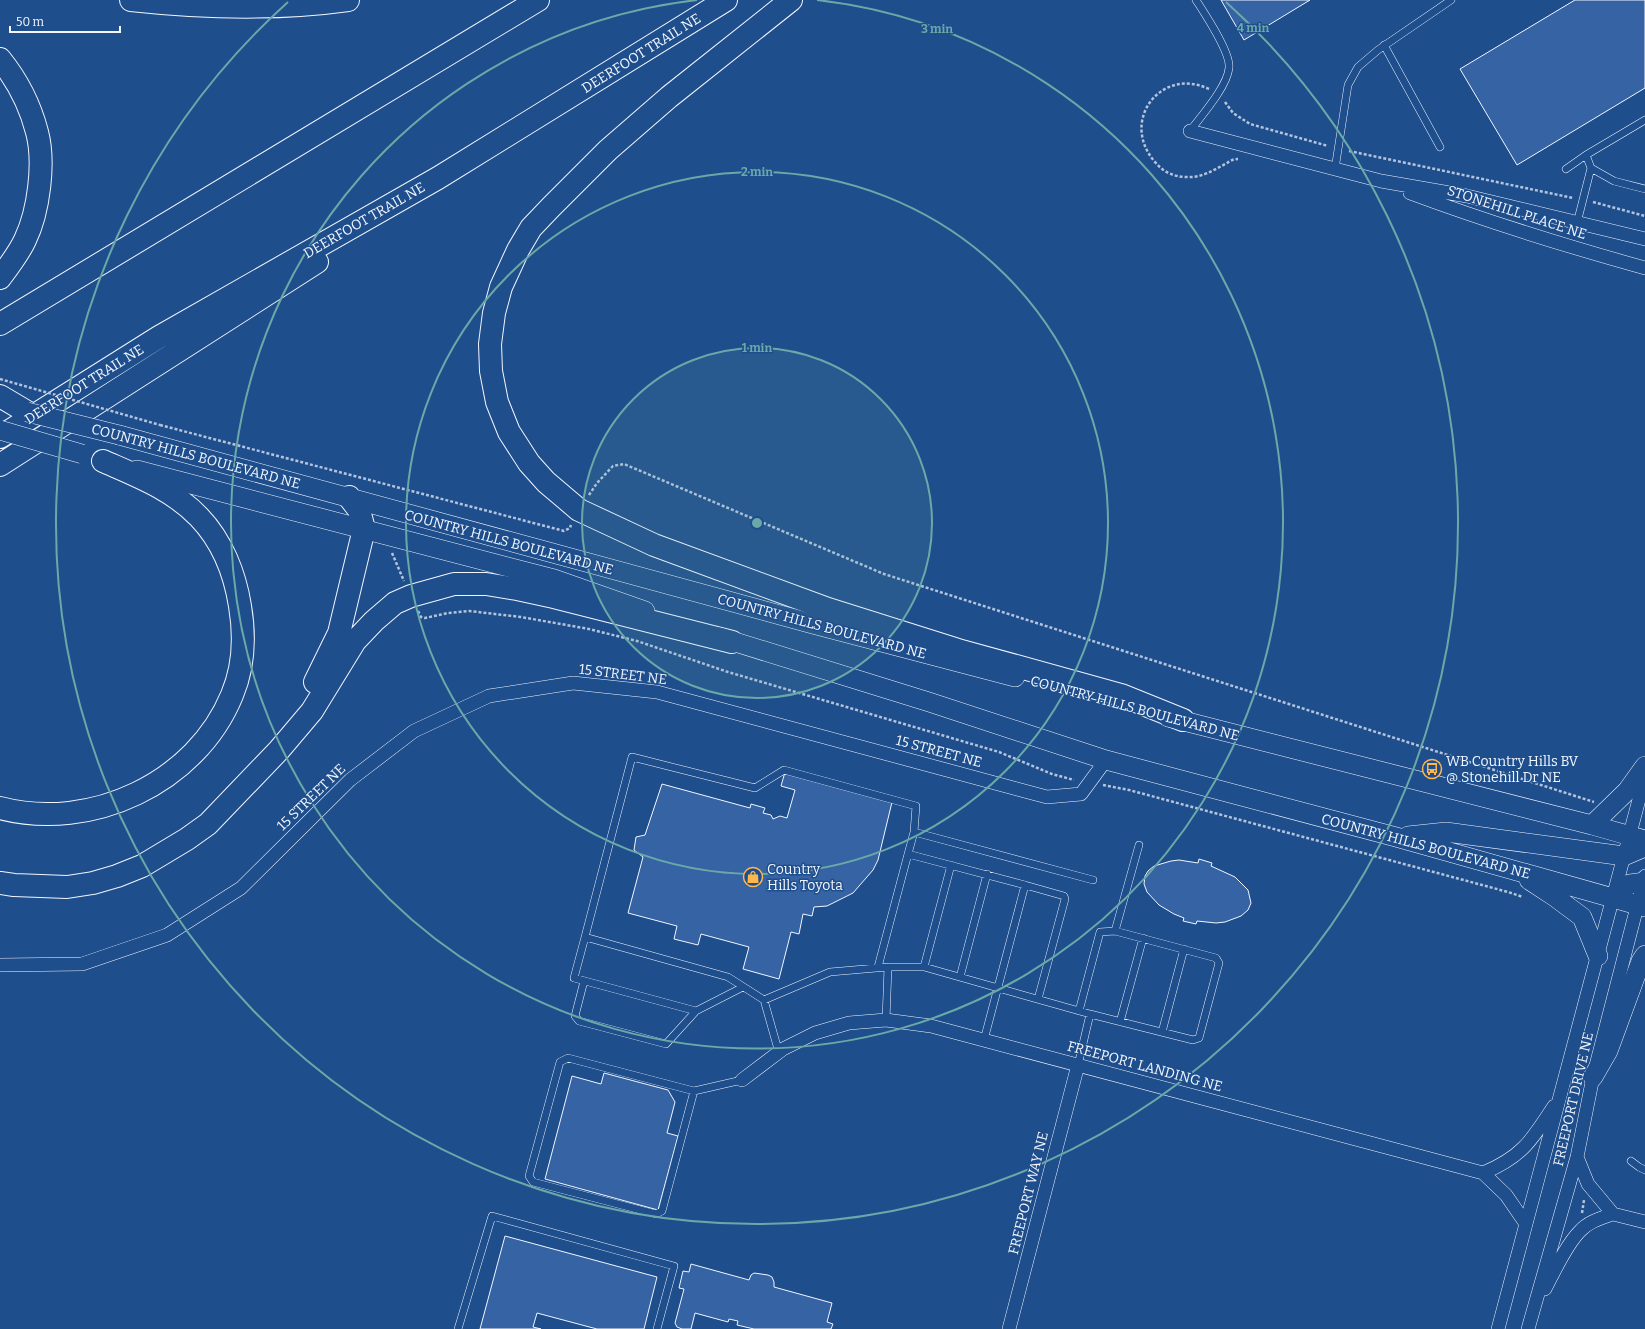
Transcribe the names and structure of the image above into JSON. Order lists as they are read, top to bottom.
{
  "streets": {
    "highway": ["DEERFOOT TRAIL NE"],
    "main road": ["COUNTRY HILLS BOULEVARD NE"],
    "street": [
      "STONEHILL PLACE NE",
      "15 STREET NE",
      "FREEPORT LANDING NE",
      "FREEPORT DRIVE NE",
      "FREEPORT WAY NE"
    ]
  },
  "crossings": [
    ["COUNTRY HILLS BOULEVARD NE", "15 STREET NE"],
    ["COUNTRY HILLS BOULEVARD NE", "FREEPORT DRIVE NE"],
    ["FREEPORT LANDING NE", "FREEPORT DRIVE NE"],
    ["FREEPORT LANDING NE", "FREEPORT WAY NE"]
  ],
  "places": {
    "bus stop": ["WB Country Hills BV @ Stonehill Dr NE"],
    "shop": ["Country Hills Toyota"]
  },
  "scale_bar": "50 m",
  "rings": [
    "4 min",
    "3 min",
    "2 min",
    "1 min"
  ]
}
